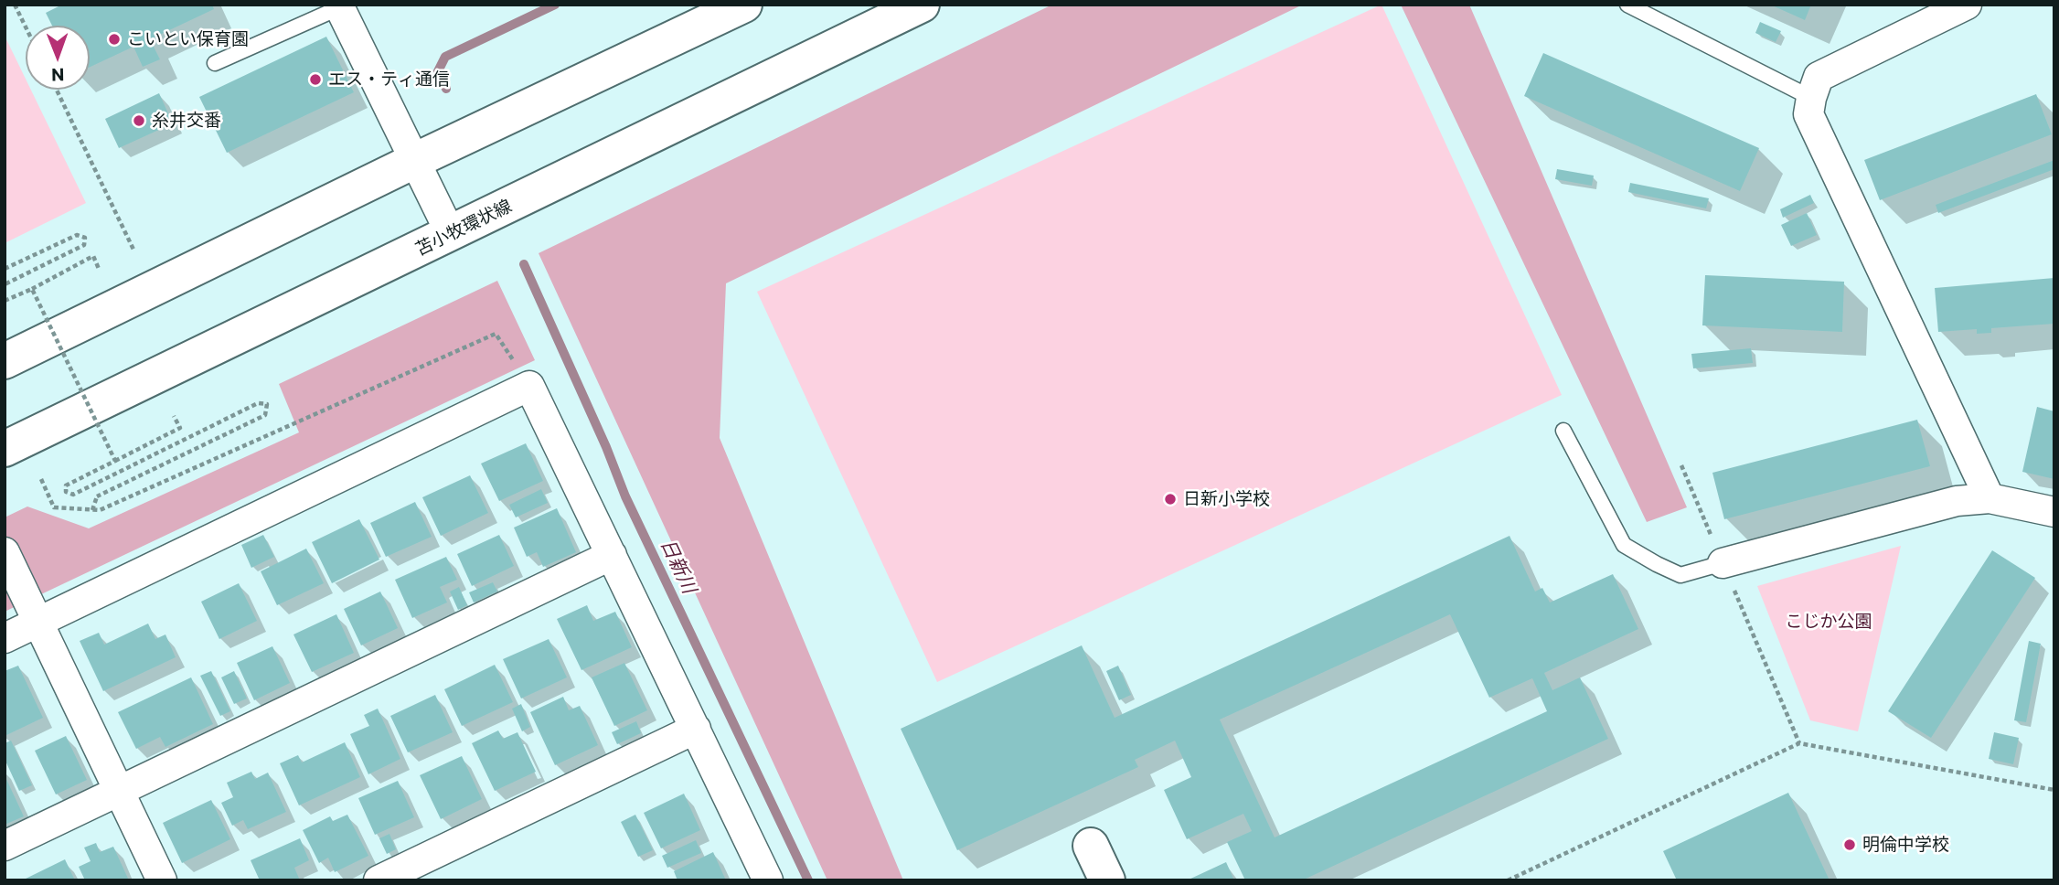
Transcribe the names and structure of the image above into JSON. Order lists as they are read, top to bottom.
{
  "streets": {
    "main road": ["苫小牧環状線"]
  },
  "water": ["日新川"],
  "parks": ["こじか公園"],
  "places": [
    "こいとい保育園",
    "エス・ティ通信",
    "糸井交番",
    "日新小学校",
    "明倫中学校"
  ],
  "north": "bottom"
}
